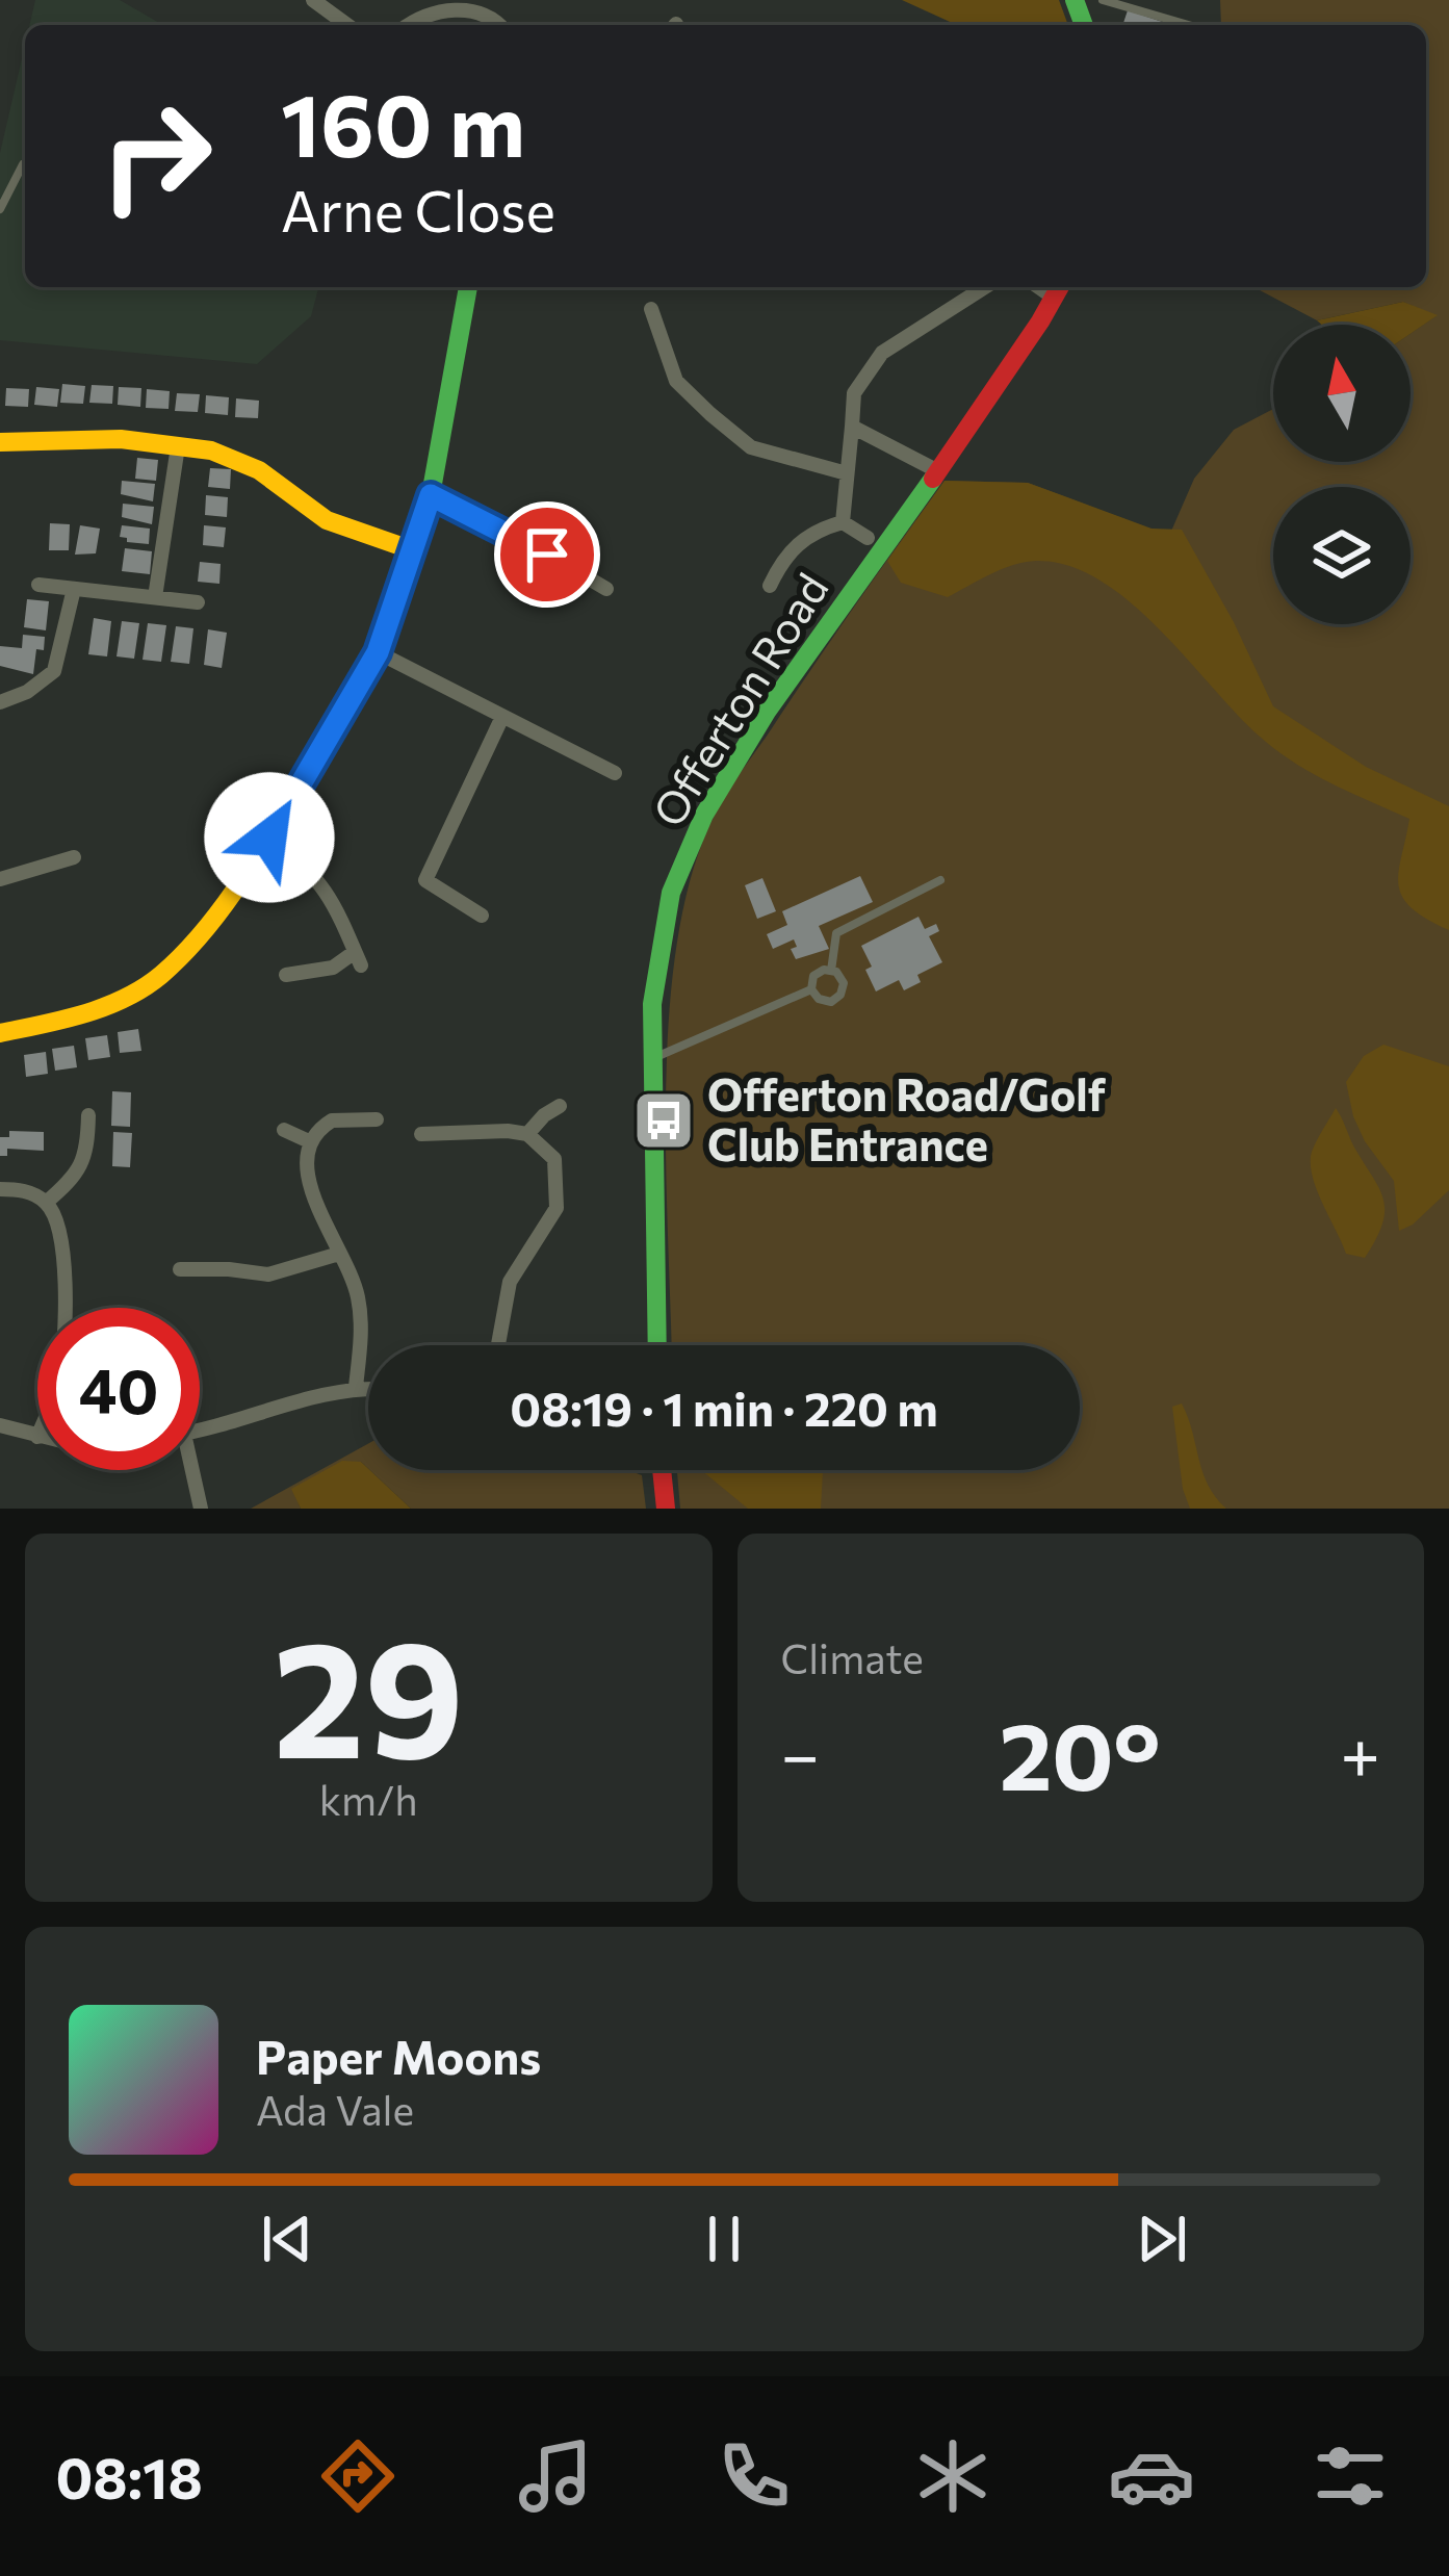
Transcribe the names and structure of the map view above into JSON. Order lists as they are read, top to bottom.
{
  "streets": {
    "street": ["Offerton Road"]
  },
  "places": {
    "bus stop": ["Offerton Road/Golf Club Entrance"]
  },
  "north": "top",
  "page": {
    "turn": ["160 m", "Arne Close"],
    "limit": "40",
    "trip": "08:19 · 1 min · 220 m",
    "tile": [
      ["29", "km/h"],
      "Climate"
    ],
    "heat": ["−", "20°", "+"],
    "song": ["Paper Moons", "Ada Vale"],
    "tabs": "08:18"
  }
}
